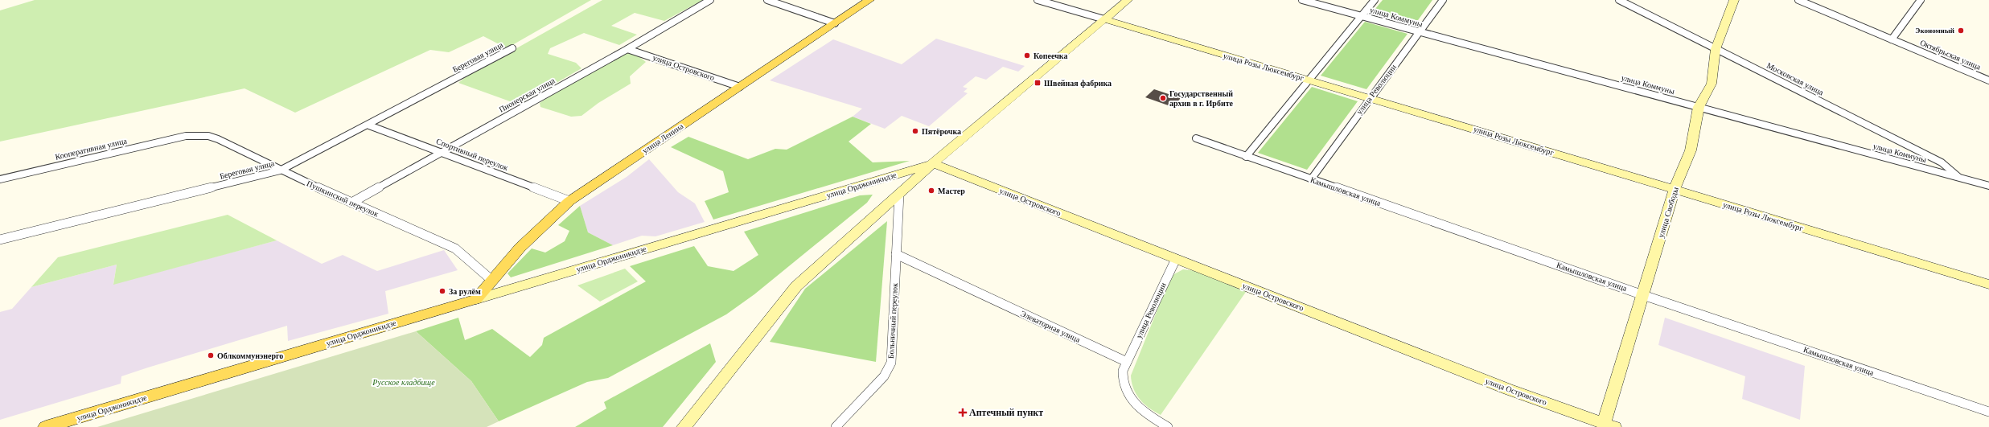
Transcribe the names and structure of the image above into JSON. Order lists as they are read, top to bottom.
{
  "streets": {
    "main road": ["улица Ленина", "улица Орджоникидзе"],
    "street": [
      "улица Коммуны",
      "Октябрьская улица",
      "Береговая улица",
      "улица Розы Люксембург",
      "улица Островского",
      "Московская улица",
      "улица Революции",
      "Пионерская улица",
      "Кооперативная улица",
      "Спортивный переулок",
      "Камышловская улица",
      "Пушкинский переулок",
      "улица Свободы",
      "Больничный переулок",
      "Элеваторная улица"
    ]
  },
  "crossings": [
    ["улица Коммуны", "Московская улица"],
    ["улица Коммуны", "улица Революции"],
    ["улица Коммуны", "улица Свободы"],
    ["Береговая улица", "Спортивный переулок"],
    ["Береговая улица", "Пушкинский переулок"],
    ["улица Розы Люксембург", "улица Революции"],
    ["улица Розы Люксембург", "улица Орджоникидзе"],
    ["улица Розы Люксембург", "улица Свободы"],
    ["улица Островского", "улица Революции"],
    ["улица Островского", "Пионерская улица"],
    ["улица Островского", "улица Ленина"],
    ["улица Островского", "улица Орджоникидзе"],
    ["улица Островского", "улица Свободы"],
    ["Московская улица", "улица Свободы"],
    ["улица Революции", "Камышловская улица"],
    ["улица Революции", "Элеваторная улица"],
    ["Пионерская улица", "Спортивный переулок"],
    ["Пионерская улица", "Пушкинский переулок"],
    ["улица Ленина", "Спортивный переулок"],
    ["улица Ленина", "улица Орджоникидзе"],
    ["улица Ленина", "Пушкинский переулок"],
    ["Кооперативная улица", "Пушкинский переулок"],
    ["Камышловская улица", "улица Свободы"],
    ["Больничный переулок", "Элеваторная улица"]
  ],
  "parks": ["Русское кладбище"],
  "places": {
    "other": [
      "Экономный",
      "Копеечка",
      "Государственный архив в г. Ирбите",
      "Пятёрочка",
      "Мастер",
      "За рулём",
      "Облкоммунэнерго"
    ],
    "transit": ["Швейная фабрика"],
    "health": ["Аптечный пункт"]
  }
}
